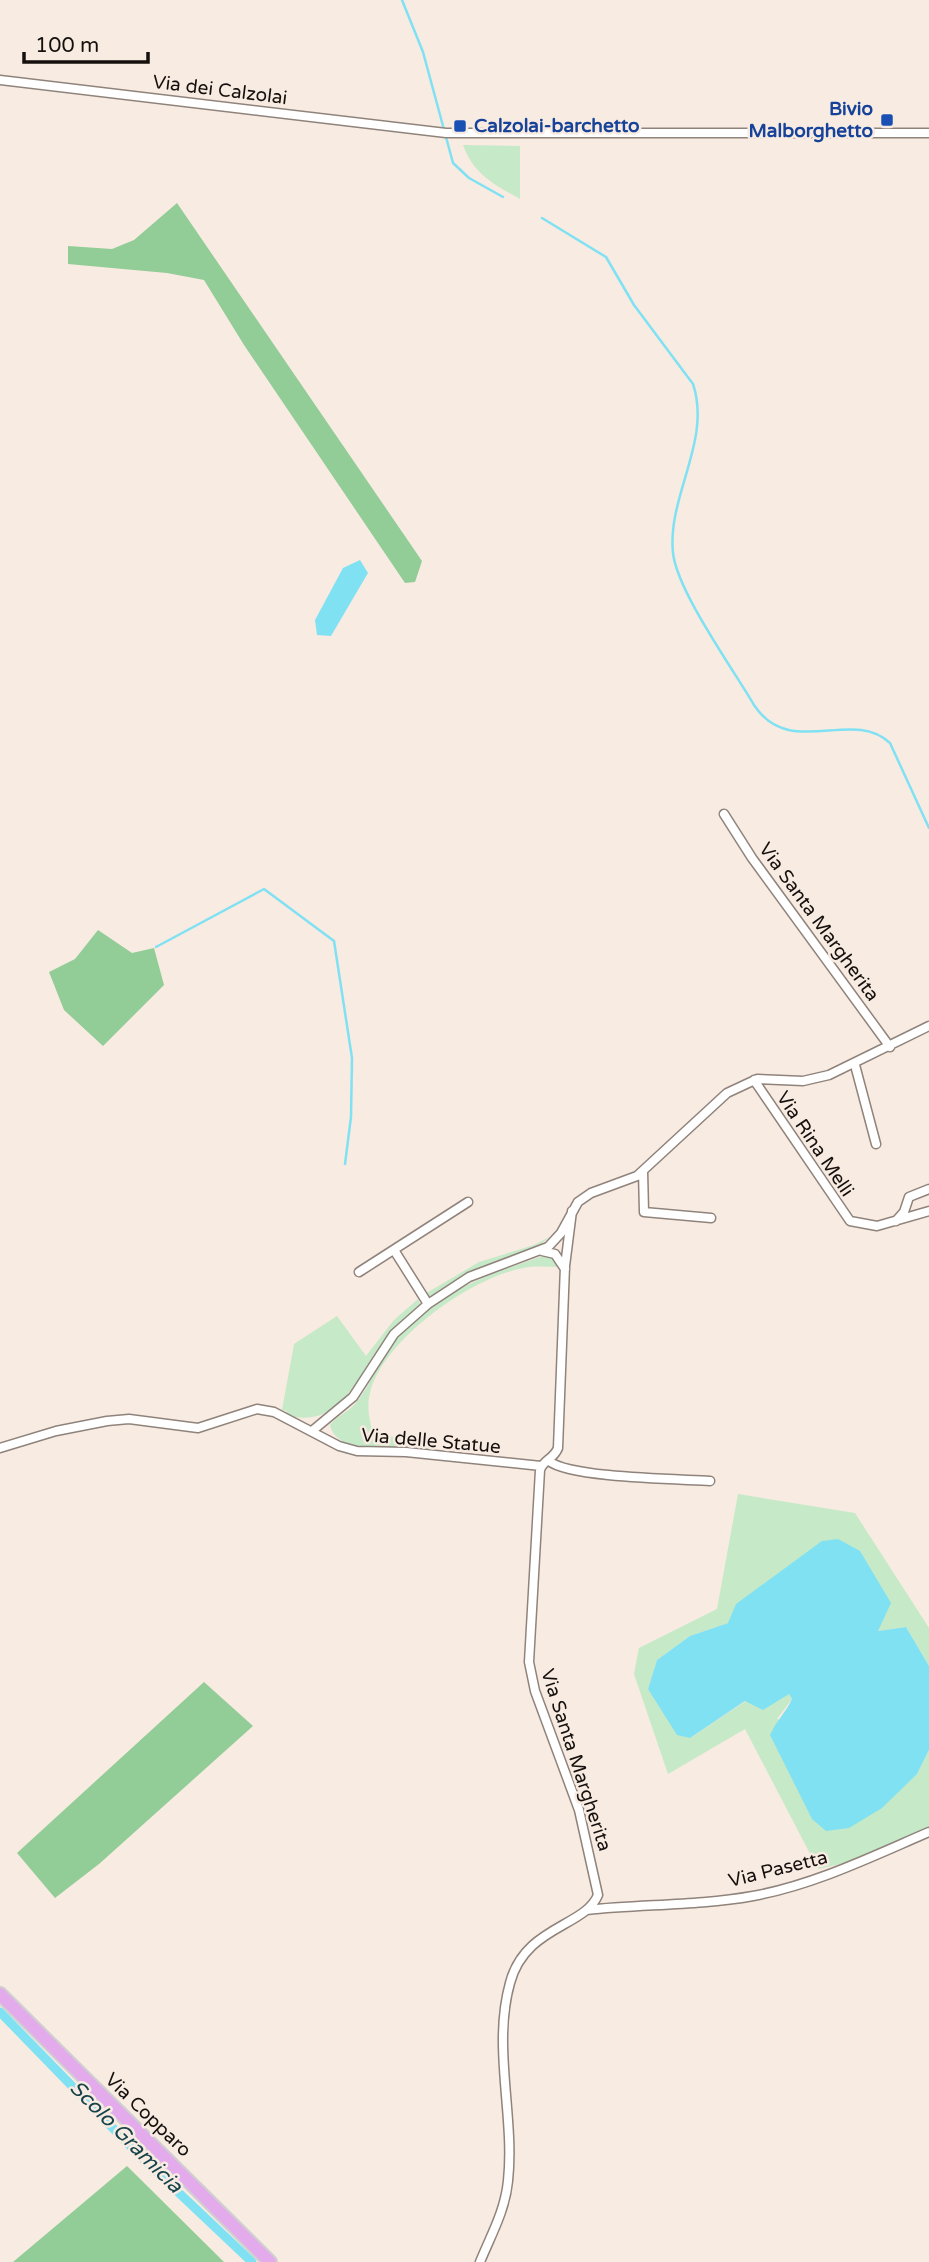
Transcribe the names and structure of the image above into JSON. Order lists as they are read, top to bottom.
{
  "streets": {
    "main road": ["Via Copparo"],
    "street": [
      "Via dei Calzolai",
      "Via Santa Margherita",
      "Via Rina Melli",
      "Via delle Statue",
      "Via Pasetta"
    ]
  },
  "crossings": [
    ["Via Santa Margherita", "Via delle Statue"],
    ["Via Santa Margherita", "Via Pasetta"]
  ],
  "water": ["Scolo Gramicia"],
  "places": {
    "transit": ["Bivio Malborghetto", "Calzolai-barchetto"]
  },
  "scale_bar": "100 m"
}
